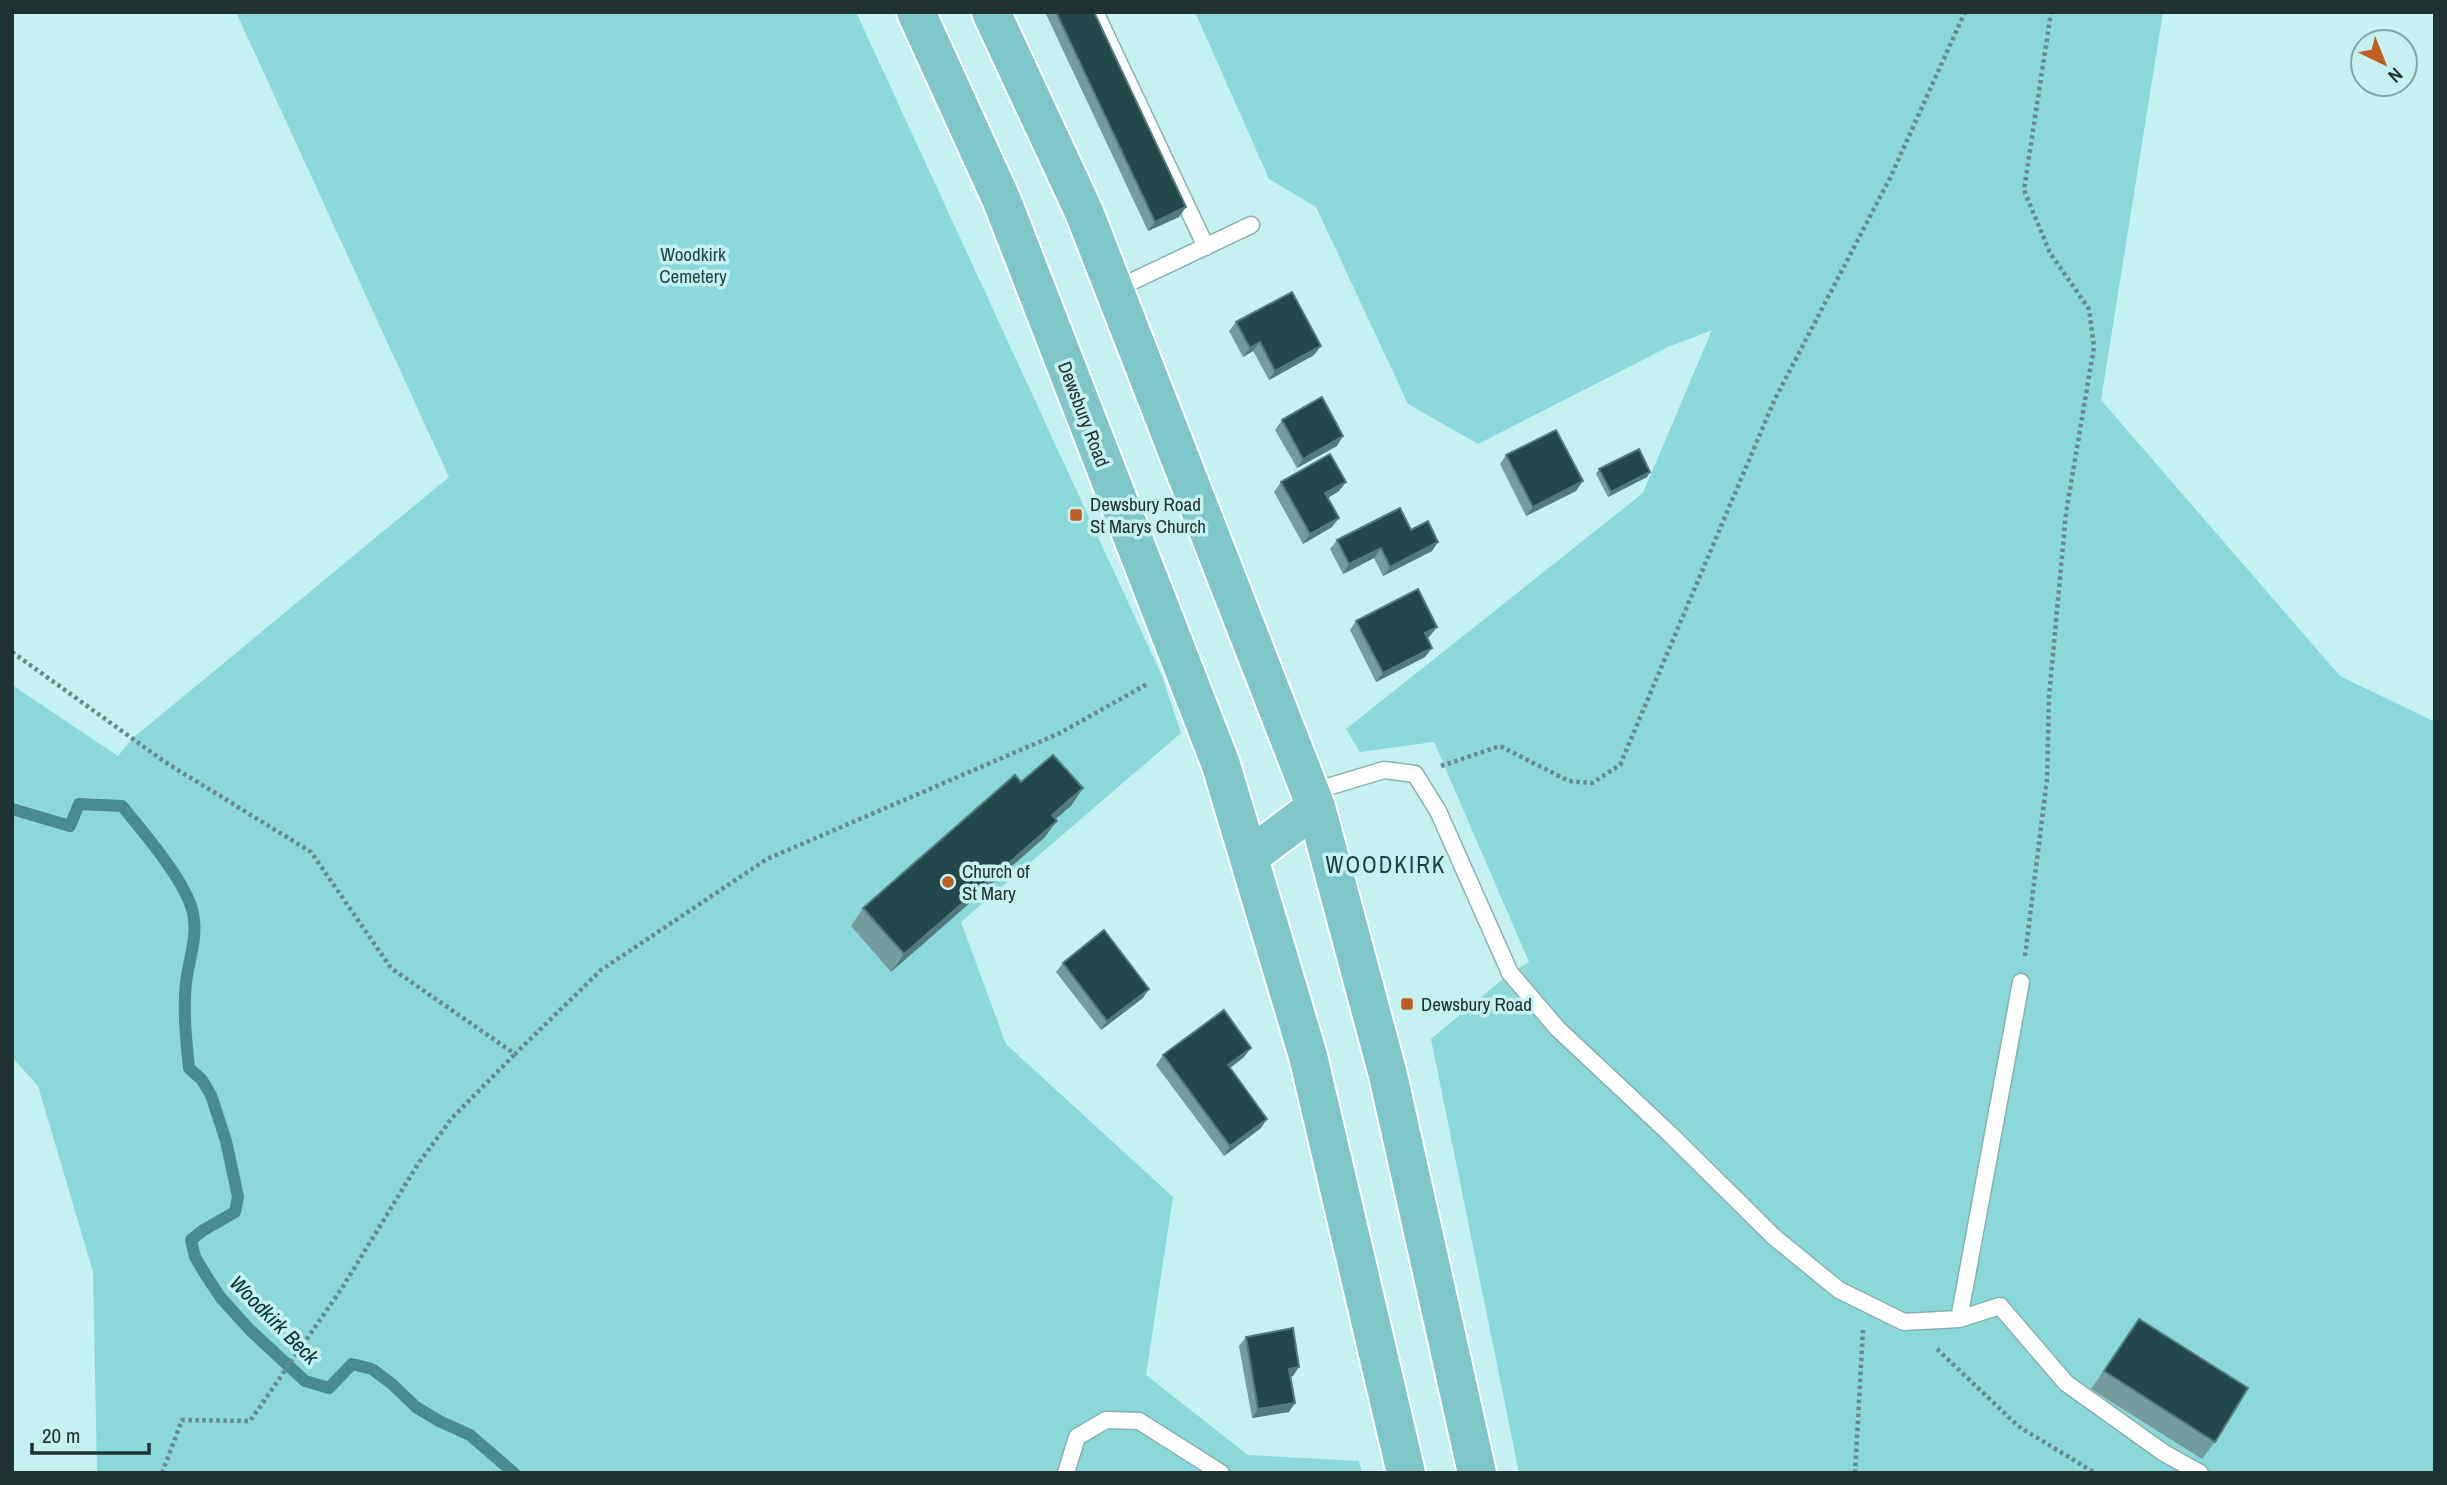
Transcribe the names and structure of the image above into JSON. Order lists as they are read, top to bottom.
{
  "streets": {
    "main road": ["Dewsbury Road"]
  },
  "districts": ["WOODKIRK"],
  "water": ["Woodkirk Beck"],
  "parks": ["Woodkirk Cemetery"],
  "places": {
    "transit": ["Dewsbury Road St Marys Church", "Dewsbury Road"],
    "other": ["Church of St Mary"]
  },
  "scale_bar": "20 m",
  "north": "bottom right"
}
